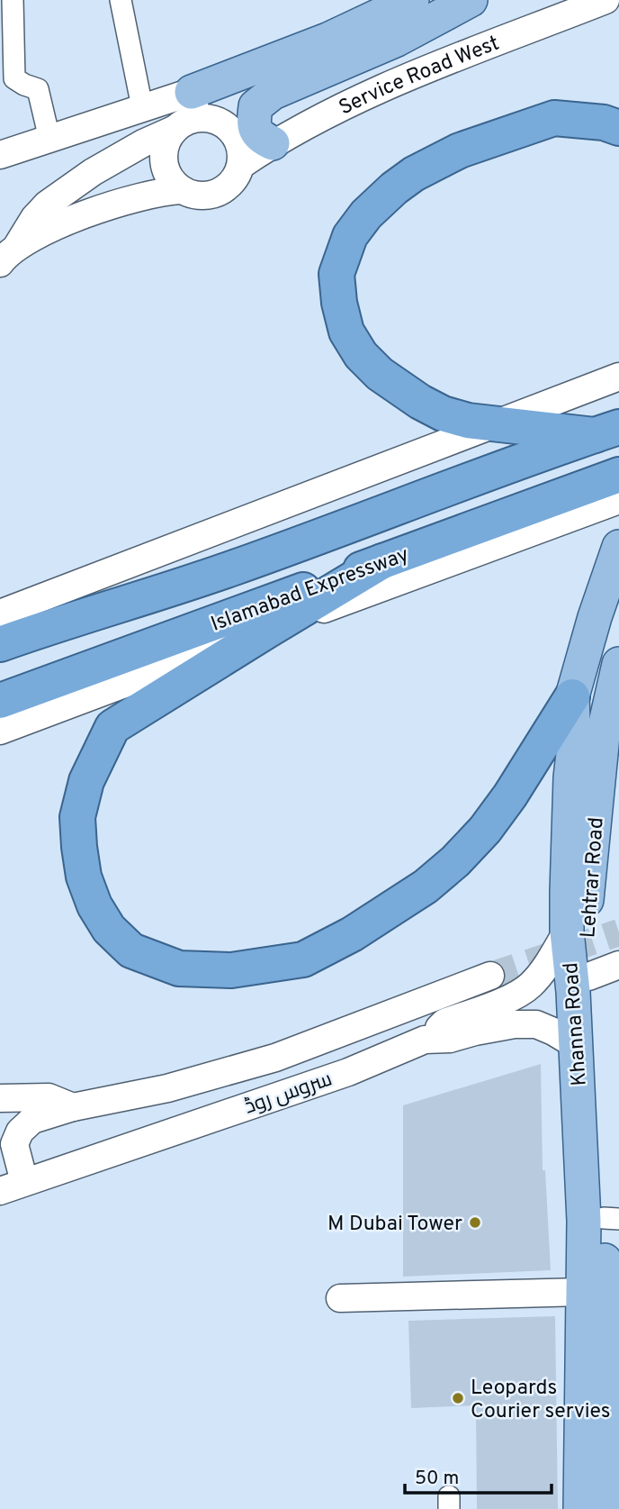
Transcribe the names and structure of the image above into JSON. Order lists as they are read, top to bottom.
{
  "streets": {
    "highway": ["Islamabad Expressway"],
    "main road": ["Lehtrar Road", "Khanna Road"],
    "street": ["Service Road West", "سروس روڈ"]
  },
  "crossings": [
    ["Khanna Road", "سروس روڈ"]
  ],
  "places": ["M Dubai Tower", "Leopards Courier servies"],
  "scale_bar": "50 m"
}
